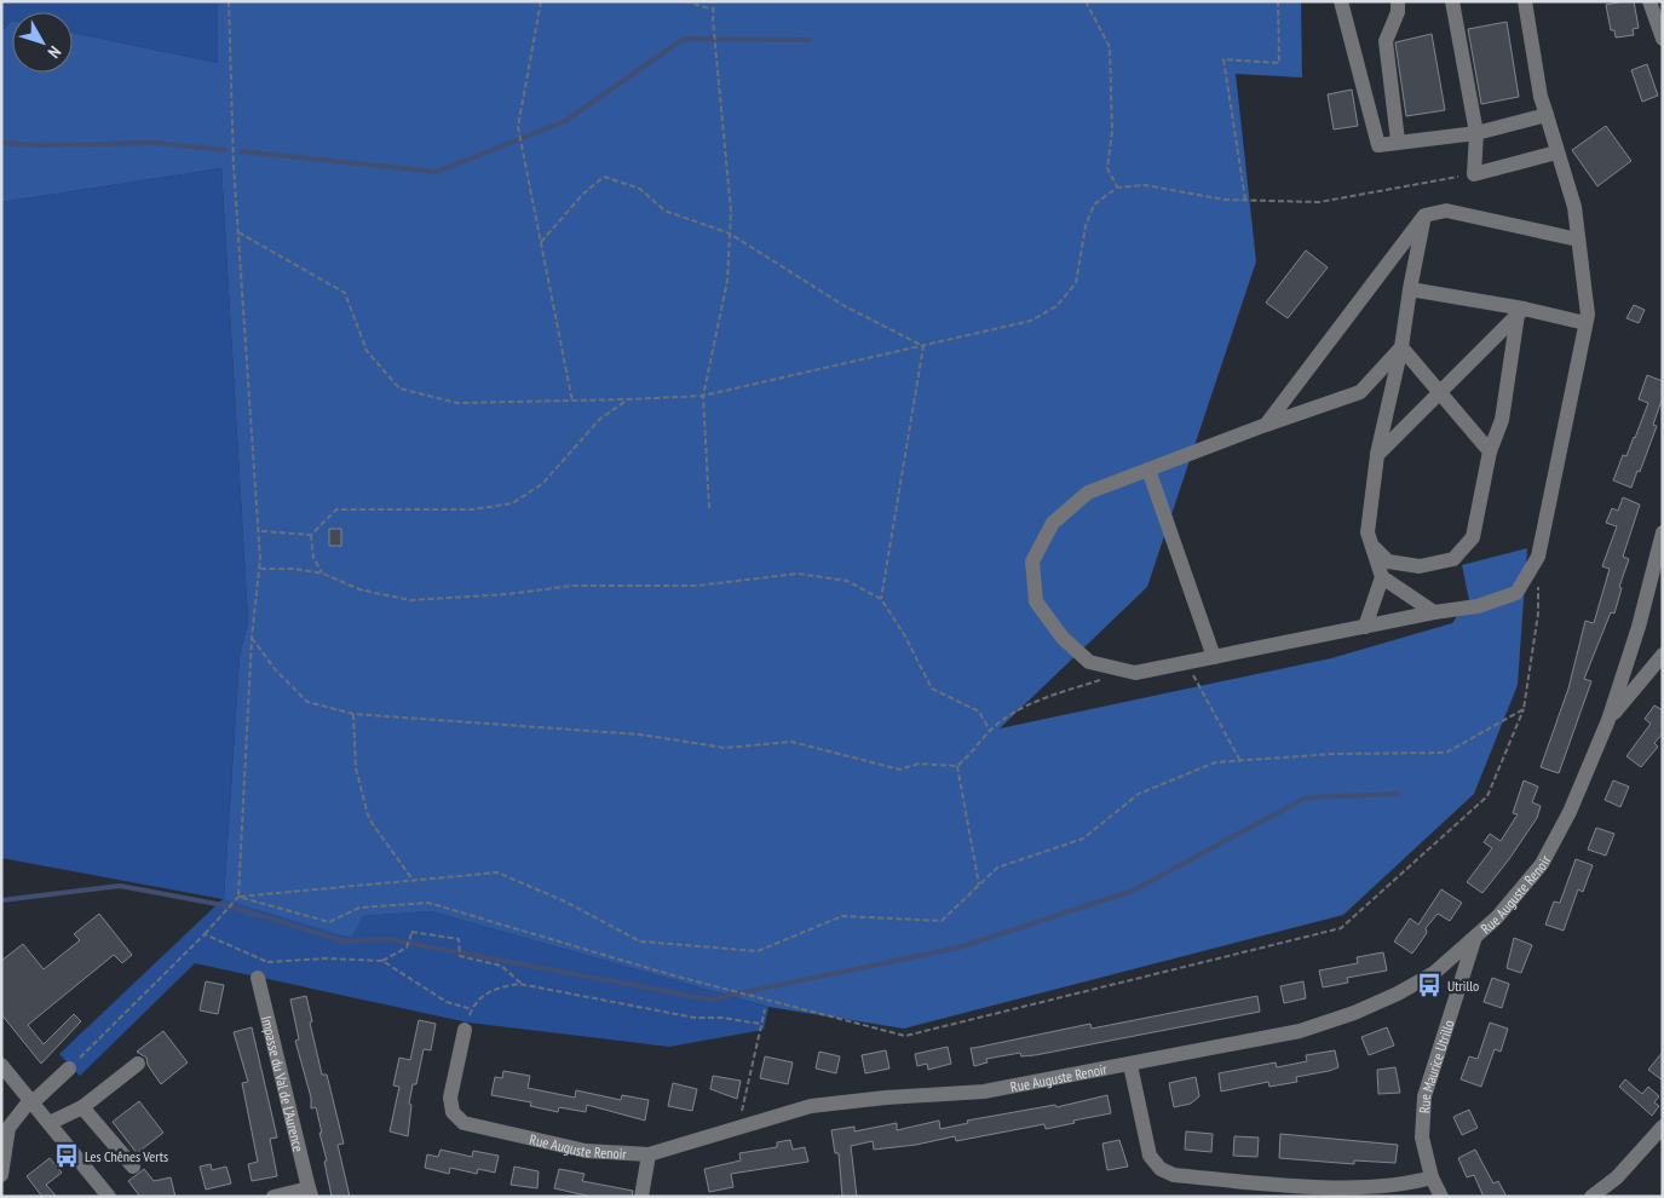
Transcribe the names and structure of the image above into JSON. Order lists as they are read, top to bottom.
{
  "streets": {
    "street": ["Rue Auguste Renoir", "Rue Maurice Utrillo", "Impasse du Val de L'Aurence"]
  },
  "crossings": [
    ["Rue Auguste Renoir", "Rue Maurice Utrillo"]
  ],
  "places": {
    "bus stop": ["Utrillo", "Les Chênes Verts"]
  },
  "north": "bottom right"
}
